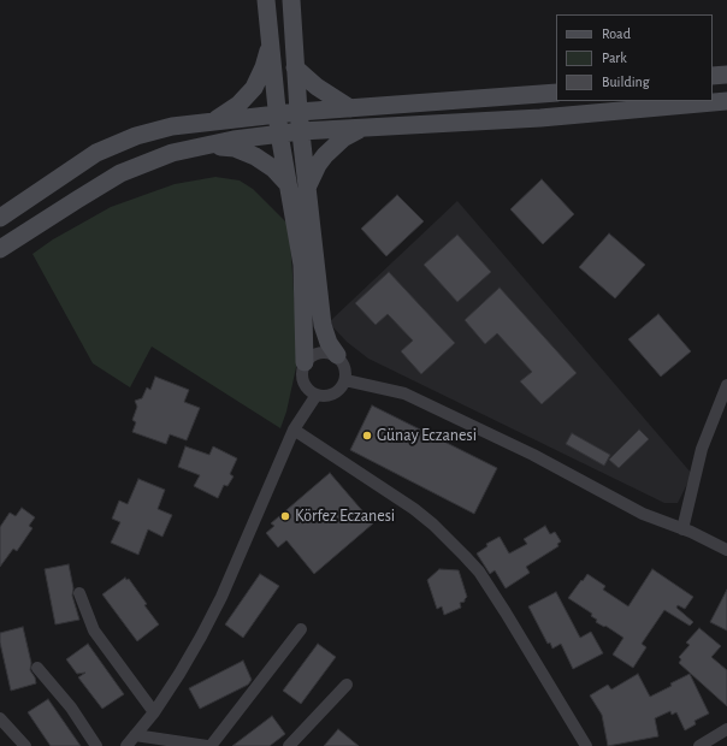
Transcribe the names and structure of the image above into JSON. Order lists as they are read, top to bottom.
{
  "places": ["Günay Eczanesi", "Körfez Eczanesi"],
  "legend": ["Road", "Park", "Building"]
}
